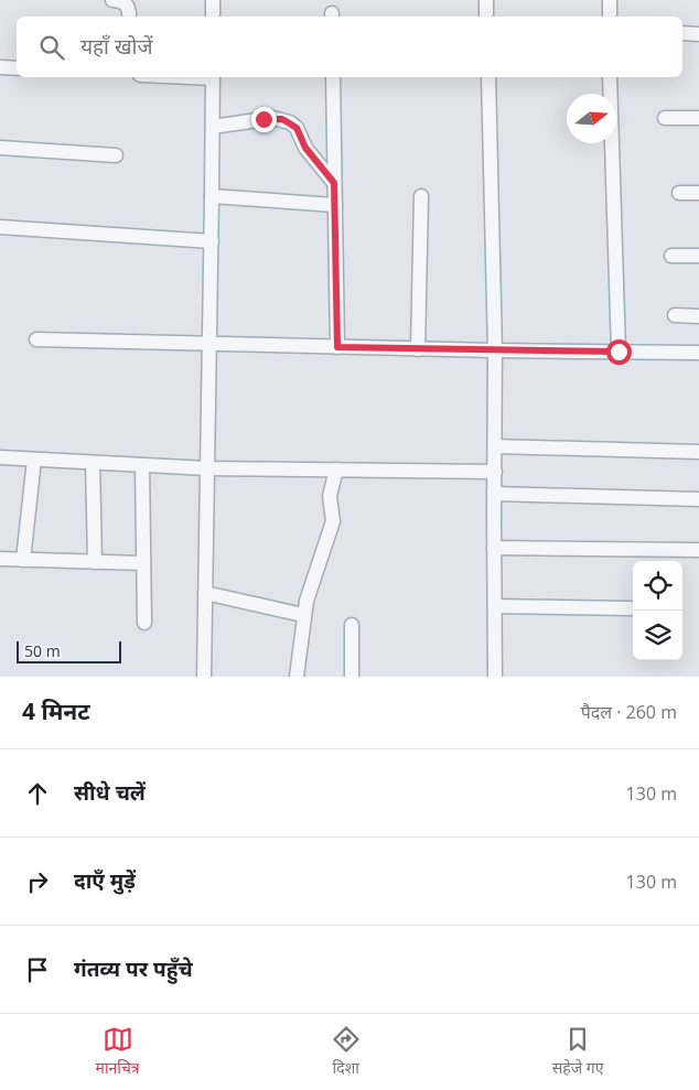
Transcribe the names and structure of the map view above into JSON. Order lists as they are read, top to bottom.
{
  "scale_bar": "50 m",
  "north": "right",
  "page": {
    "search": "यहाँ खोजें",
    "scale": "50 m",
    "heading": ["4 मिनट", "पैदल · 260 m"],
    "list": [
      ["सीधे चलें", "130 m"],
      ["दाएँ मुड़ें", "130 m"],
      "गंतव्य पर पहुँचे"
    ],
    "nav": ["मानचित्र", "दिशा", "सहेजे गए"]
  }
}
